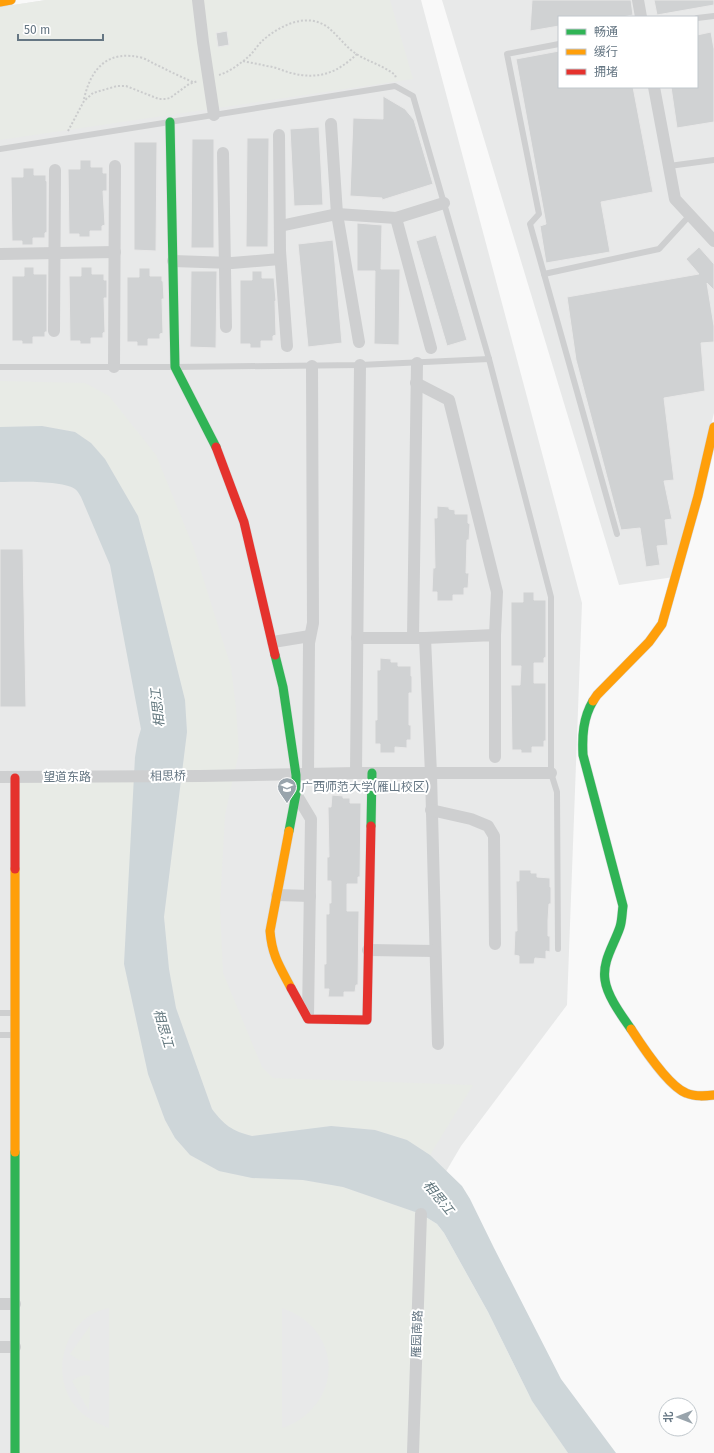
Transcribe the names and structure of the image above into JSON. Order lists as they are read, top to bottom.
{
  "streets": {
    "street": ["相思桥", "望道东路", "雁园南路"]
  },
  "crossings": [
    ["相思桥", "望道东路"]
  ],
  "water": ["相思江"],
  "places": {
    "school or university": ["广西师范大学(雁山校区)"]
  },
  "legend": ["畅通", "缓行", "拥堵"],
  "scale_bar": "50 m",
  "north": "left"
}
